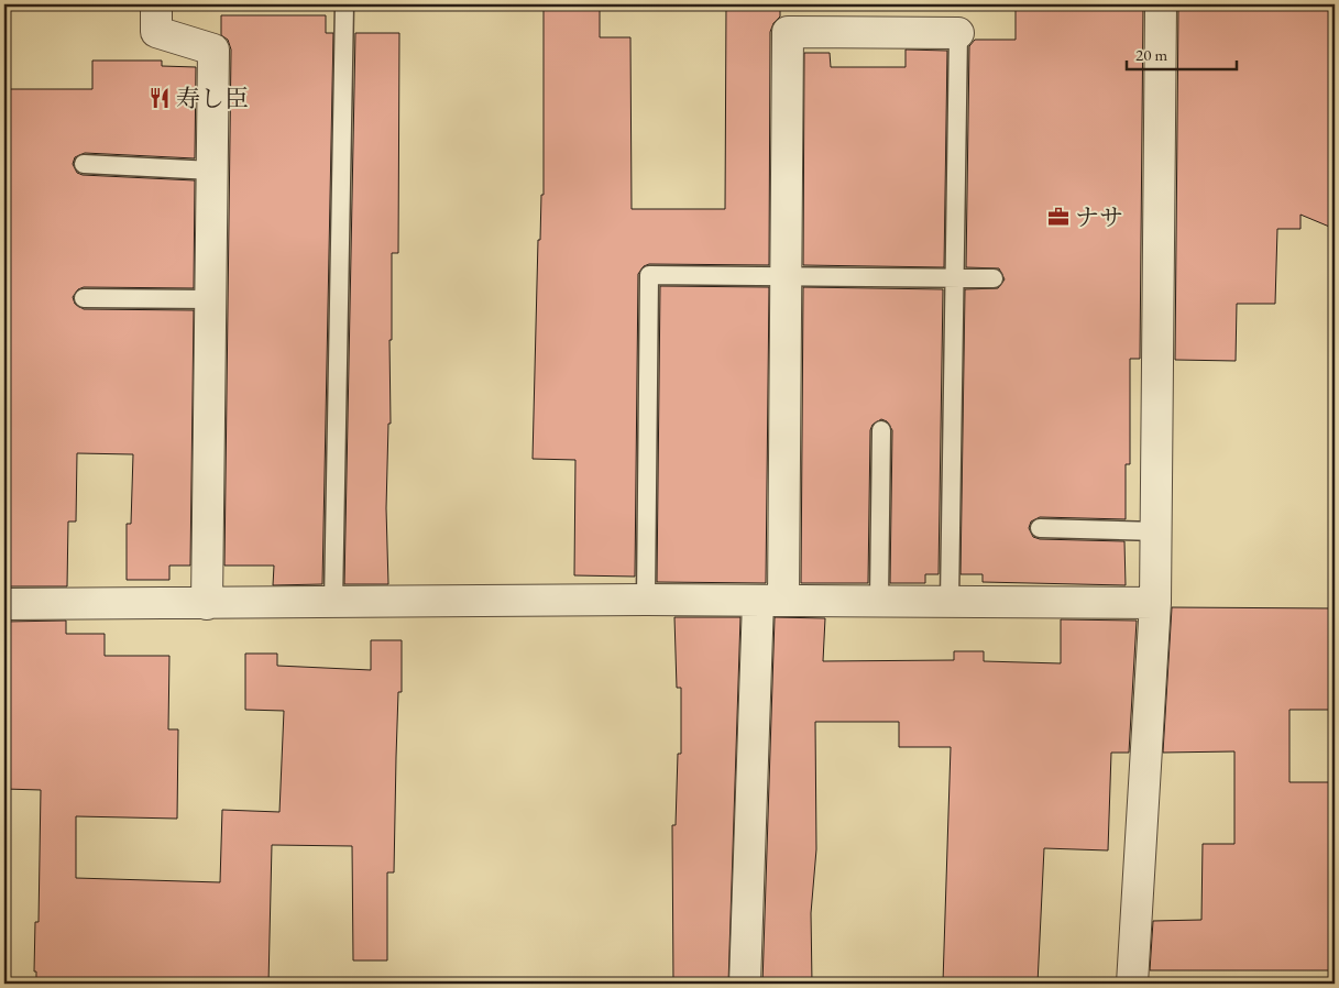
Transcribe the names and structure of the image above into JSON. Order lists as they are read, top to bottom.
{
  "places": {
    "restaurant": ["寿し臣"],
    "office": ["ナサ"]
  },
  "scale_bar": "20 m"
}
